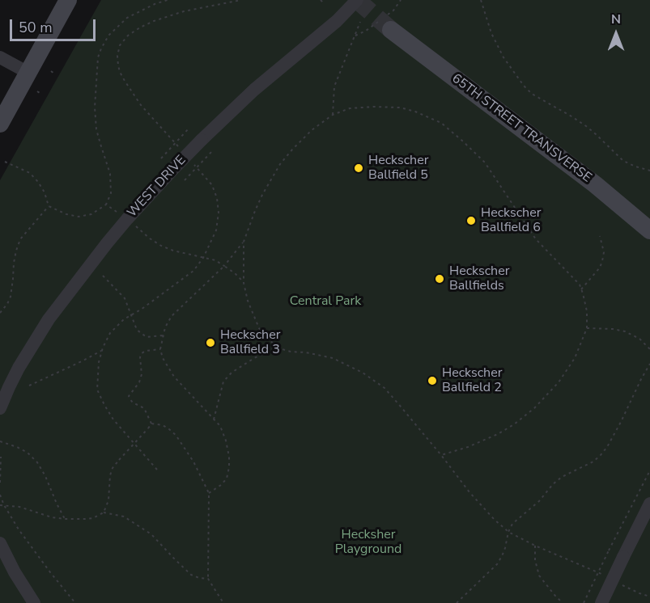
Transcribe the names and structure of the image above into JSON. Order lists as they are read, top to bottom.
{
  "streets": {
    "main road": ["65TH STREET TRANSVERSE"],
    "street": ["WEST DRIVE"]
  },
  "parks": ["Central Park", "Hecksher Playground"],
  "places": [
    "Heckscher Ballfield 5",
    "Heckscher Ballfield 6",
    "Heckscher Ballfields",
    "Heckscher Ballfield 3",
    "Heckscher Ballfield 2"
  ],
  "scale_bar": "50 m",
  "north": "top"
}
